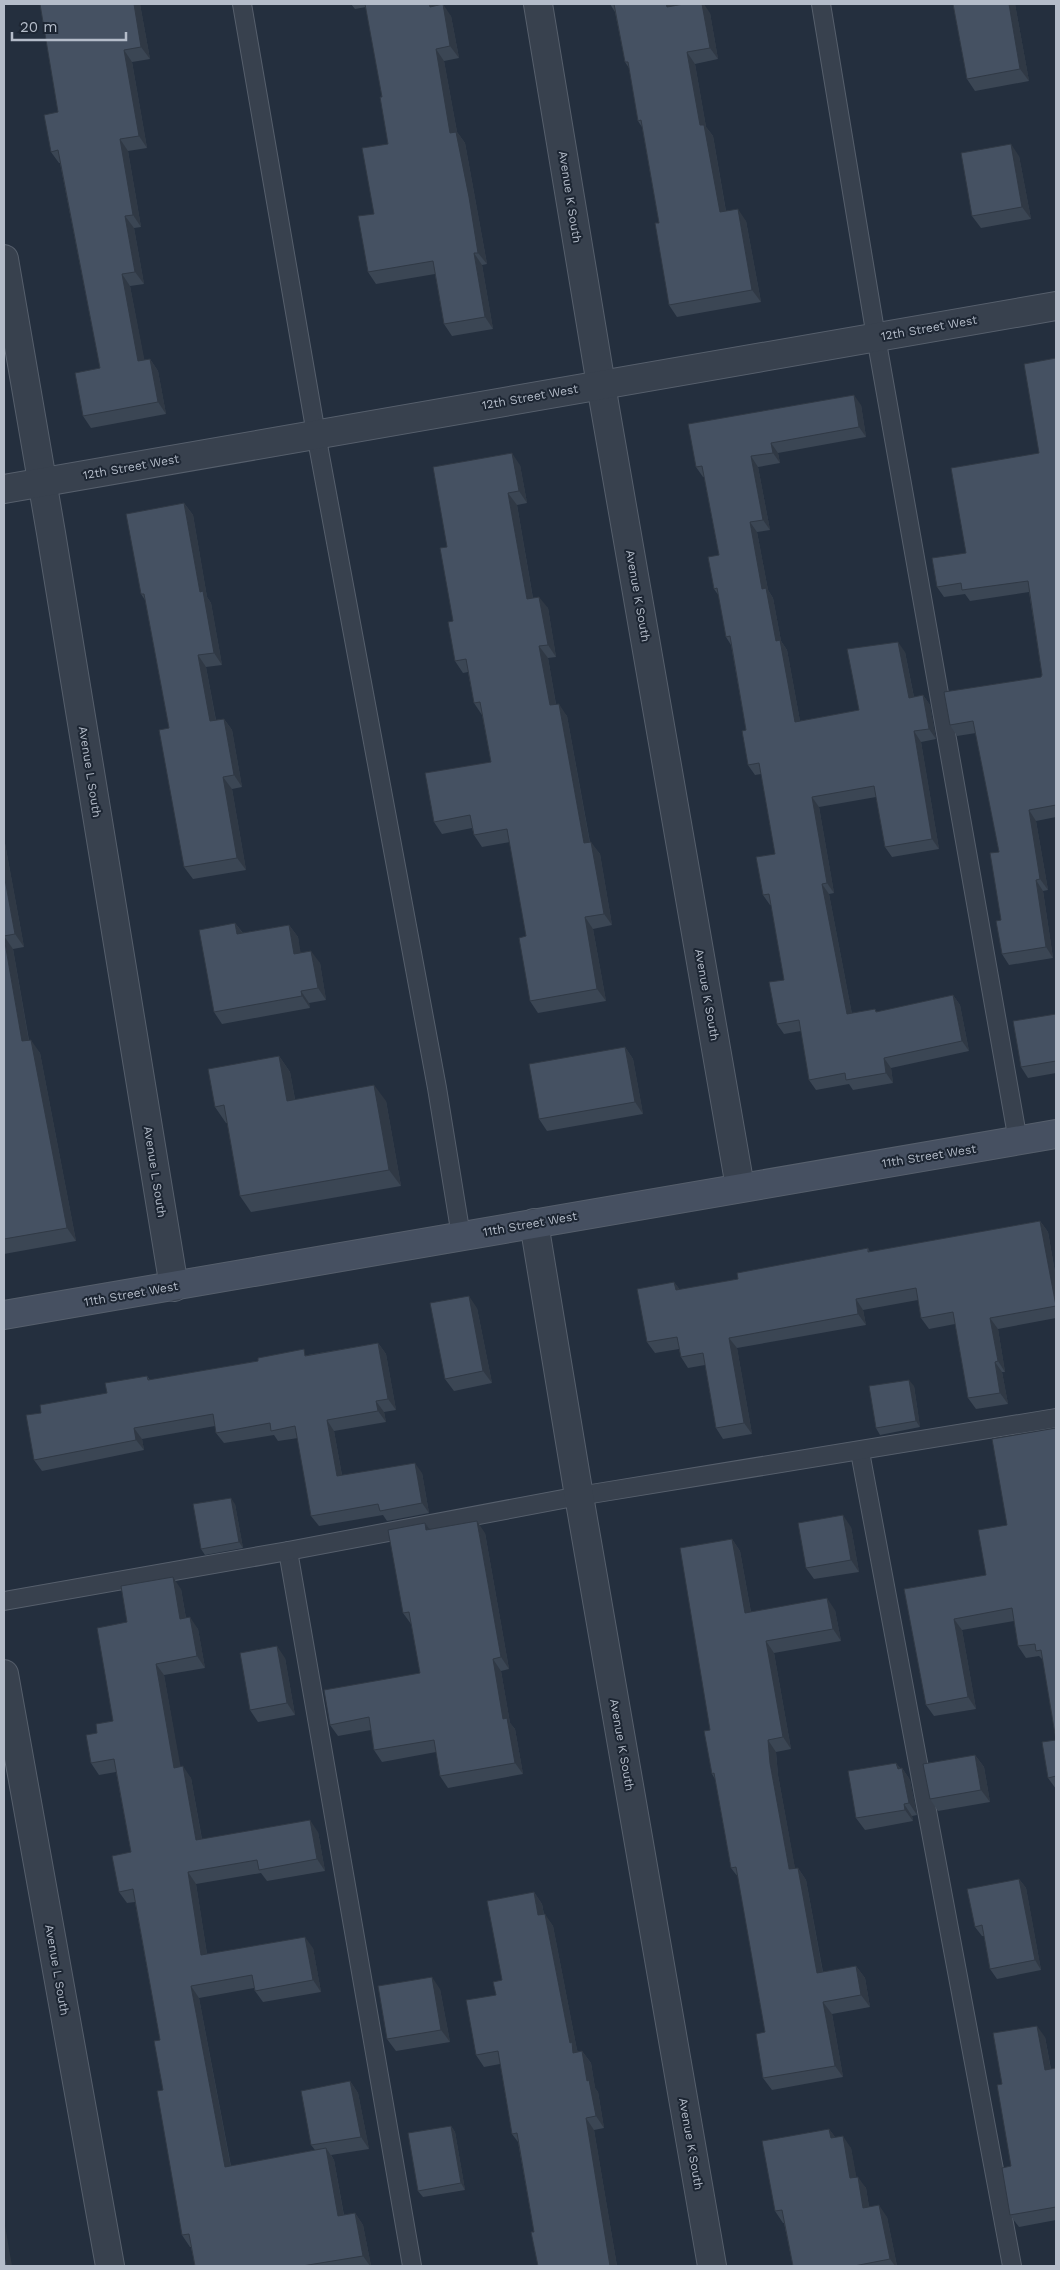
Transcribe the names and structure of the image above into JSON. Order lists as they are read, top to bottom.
{
  "streets": {
    "street": [
      "Avenue K South",
      "12th Street West",
      "Avenue L South",
      "11th Street West"
    ]
  },
  "crossings": [
    ["Avenue K South", "12th Street West"],
    ["Avenue K South", "11th Street West"],
    ["12th Street West", "Avenue L South"],
    ["Avenue L South", "11th Street West"]
  ],
  "scale_bar": "20 m"
}
